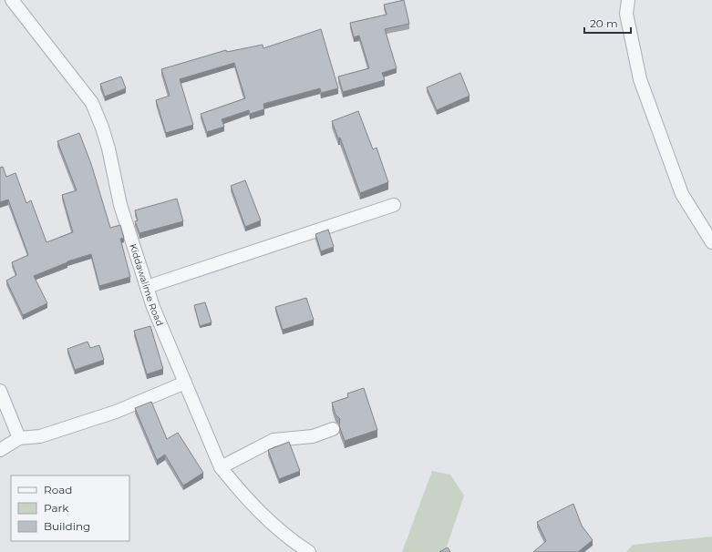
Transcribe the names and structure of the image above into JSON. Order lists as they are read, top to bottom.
{
  "streets": {
    "street": ["Kiddawalime Road"]
  },
  "legend": ["Road", "Park", "Building"],
  "scale_bar": "20 m"
}
